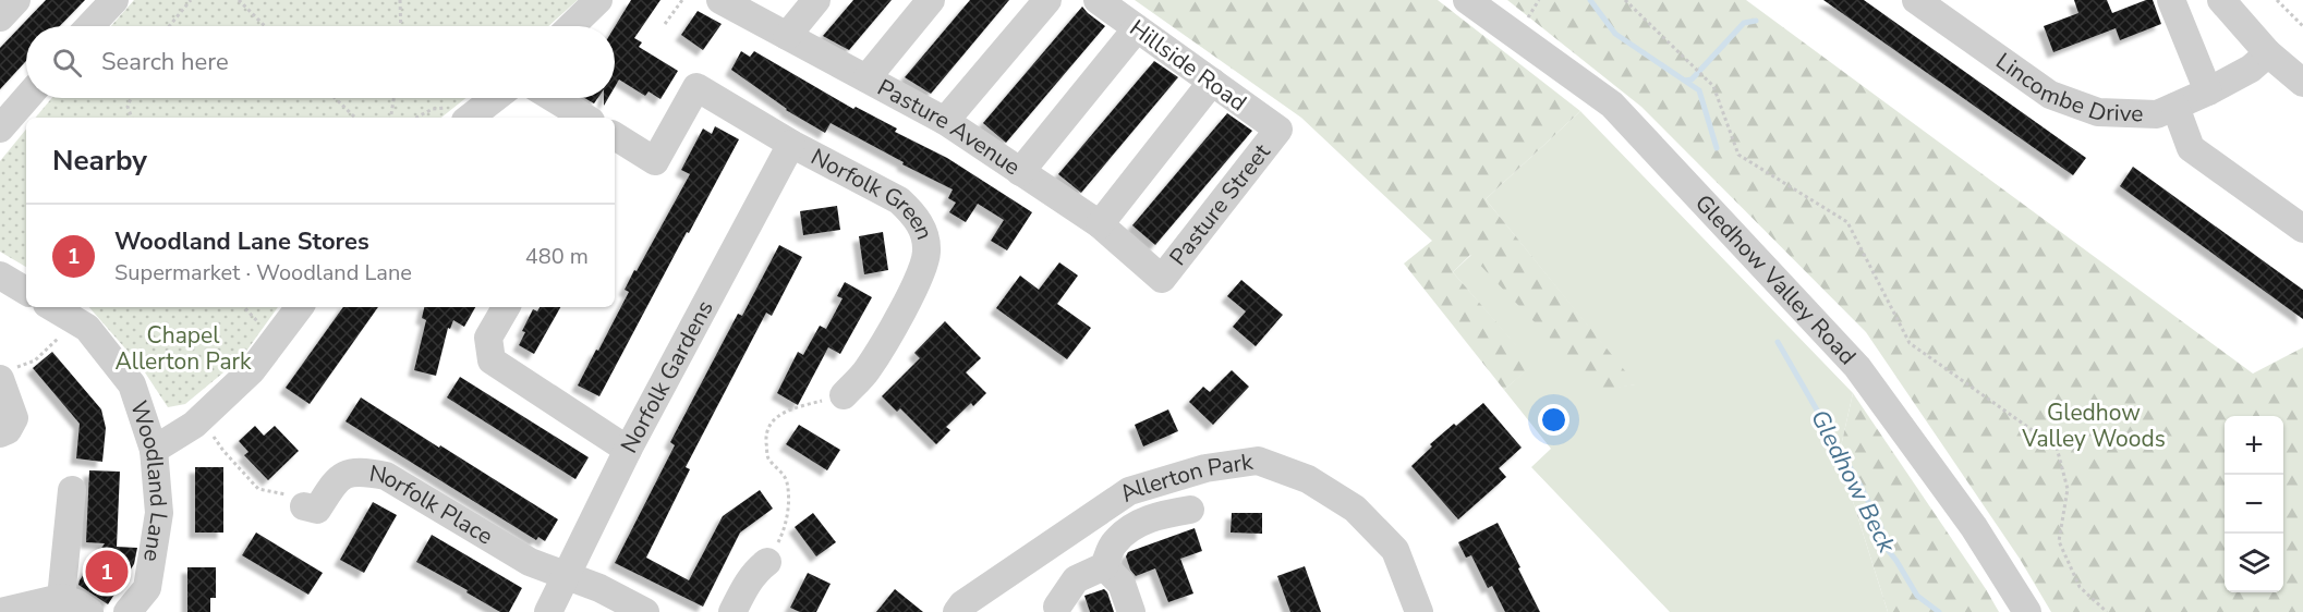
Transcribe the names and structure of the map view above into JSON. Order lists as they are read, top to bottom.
{
  "streets": {
    "street": [
      "Hillside Road",
      "Lincombe Drive",
      "Pasture Avenue",
      "Norfolk Green",
      "Pasture Street",
      "Gledhow Valley Road",
      "Norfolk Gardens",
      "Woodland Lane",
      "Allerton Park",
      "Norfolk Place"
    ]
  },
  "crossings": [
    ["Hillside Road", "Pasture Street"],
    ["Pasture Avenue", "Pasture Street"],
    ["Norfolk Green", "Norfolk Gardens"],
    ["Norfolk Gardens", "Norfolk Place"]
  ],
  "water": ["Gledhow Beck"],
  "parks": ["Chapel Allerton Park", "Gledhow Valley Woods"],
  "page": {
    "search": "Search here",
    "heading": "Nearby",
    "list": [
      {
        "mark": "1",
        "name": "Woodland Lane Stores",
        "note": "Supermarket · Woodland Lane",
        "value": "480 m"
      }
    ],
    "map_buttons": ["+", "−"],
    "pins": "1"
  }
}
